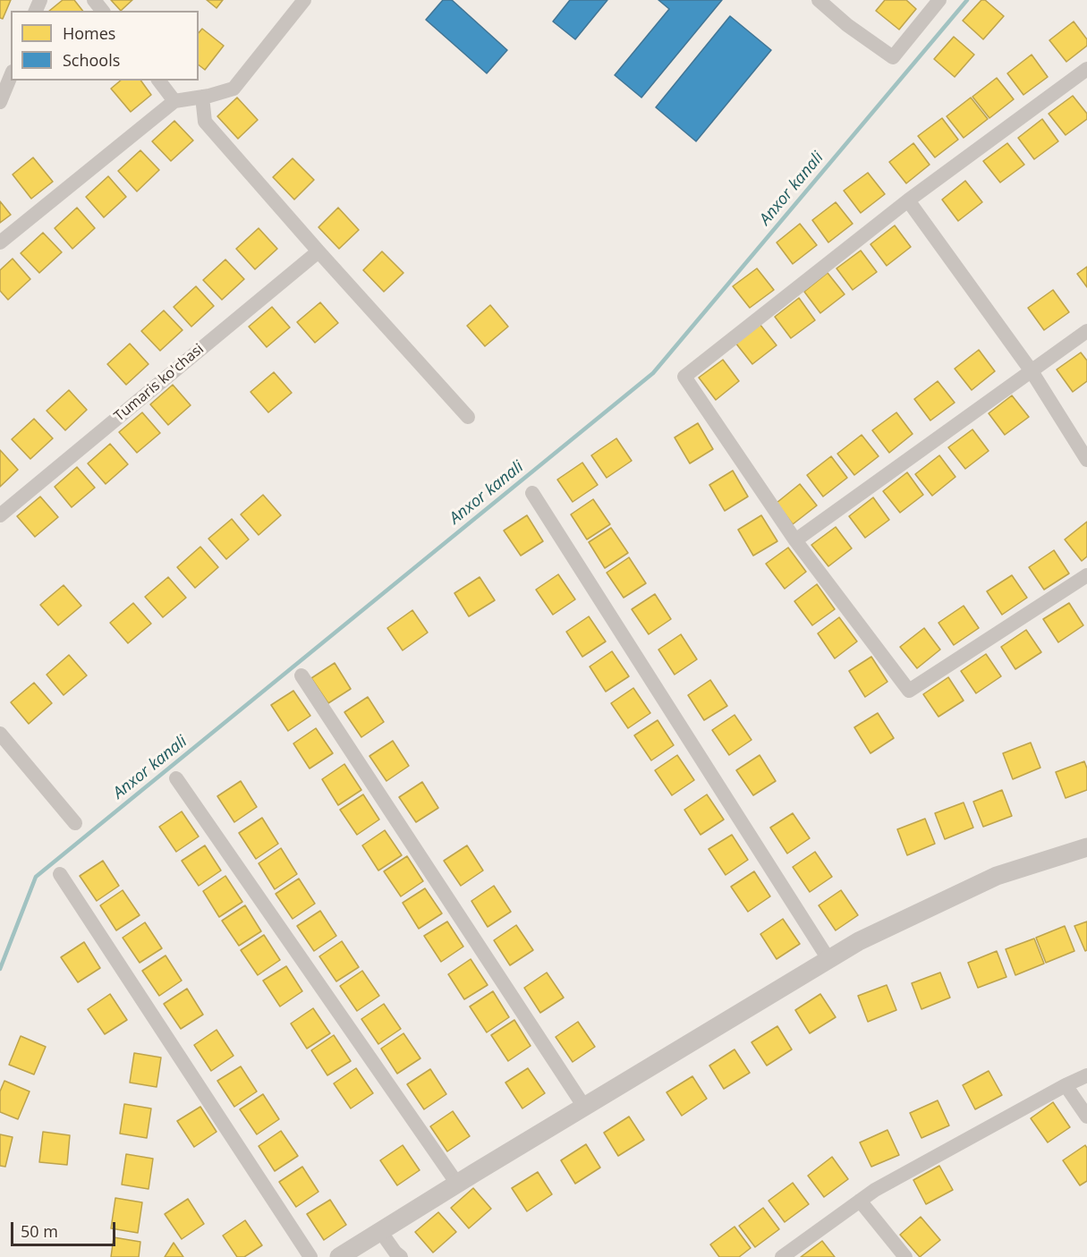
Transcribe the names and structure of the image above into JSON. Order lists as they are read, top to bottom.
{
  "streets": {
    "street": ["Tumaris ko'chasi"]
  },
  "water": ["Anxor kanali"],
  "legend": ["Homes", "Schools"],
  "scale_bar": "50 m"
}
